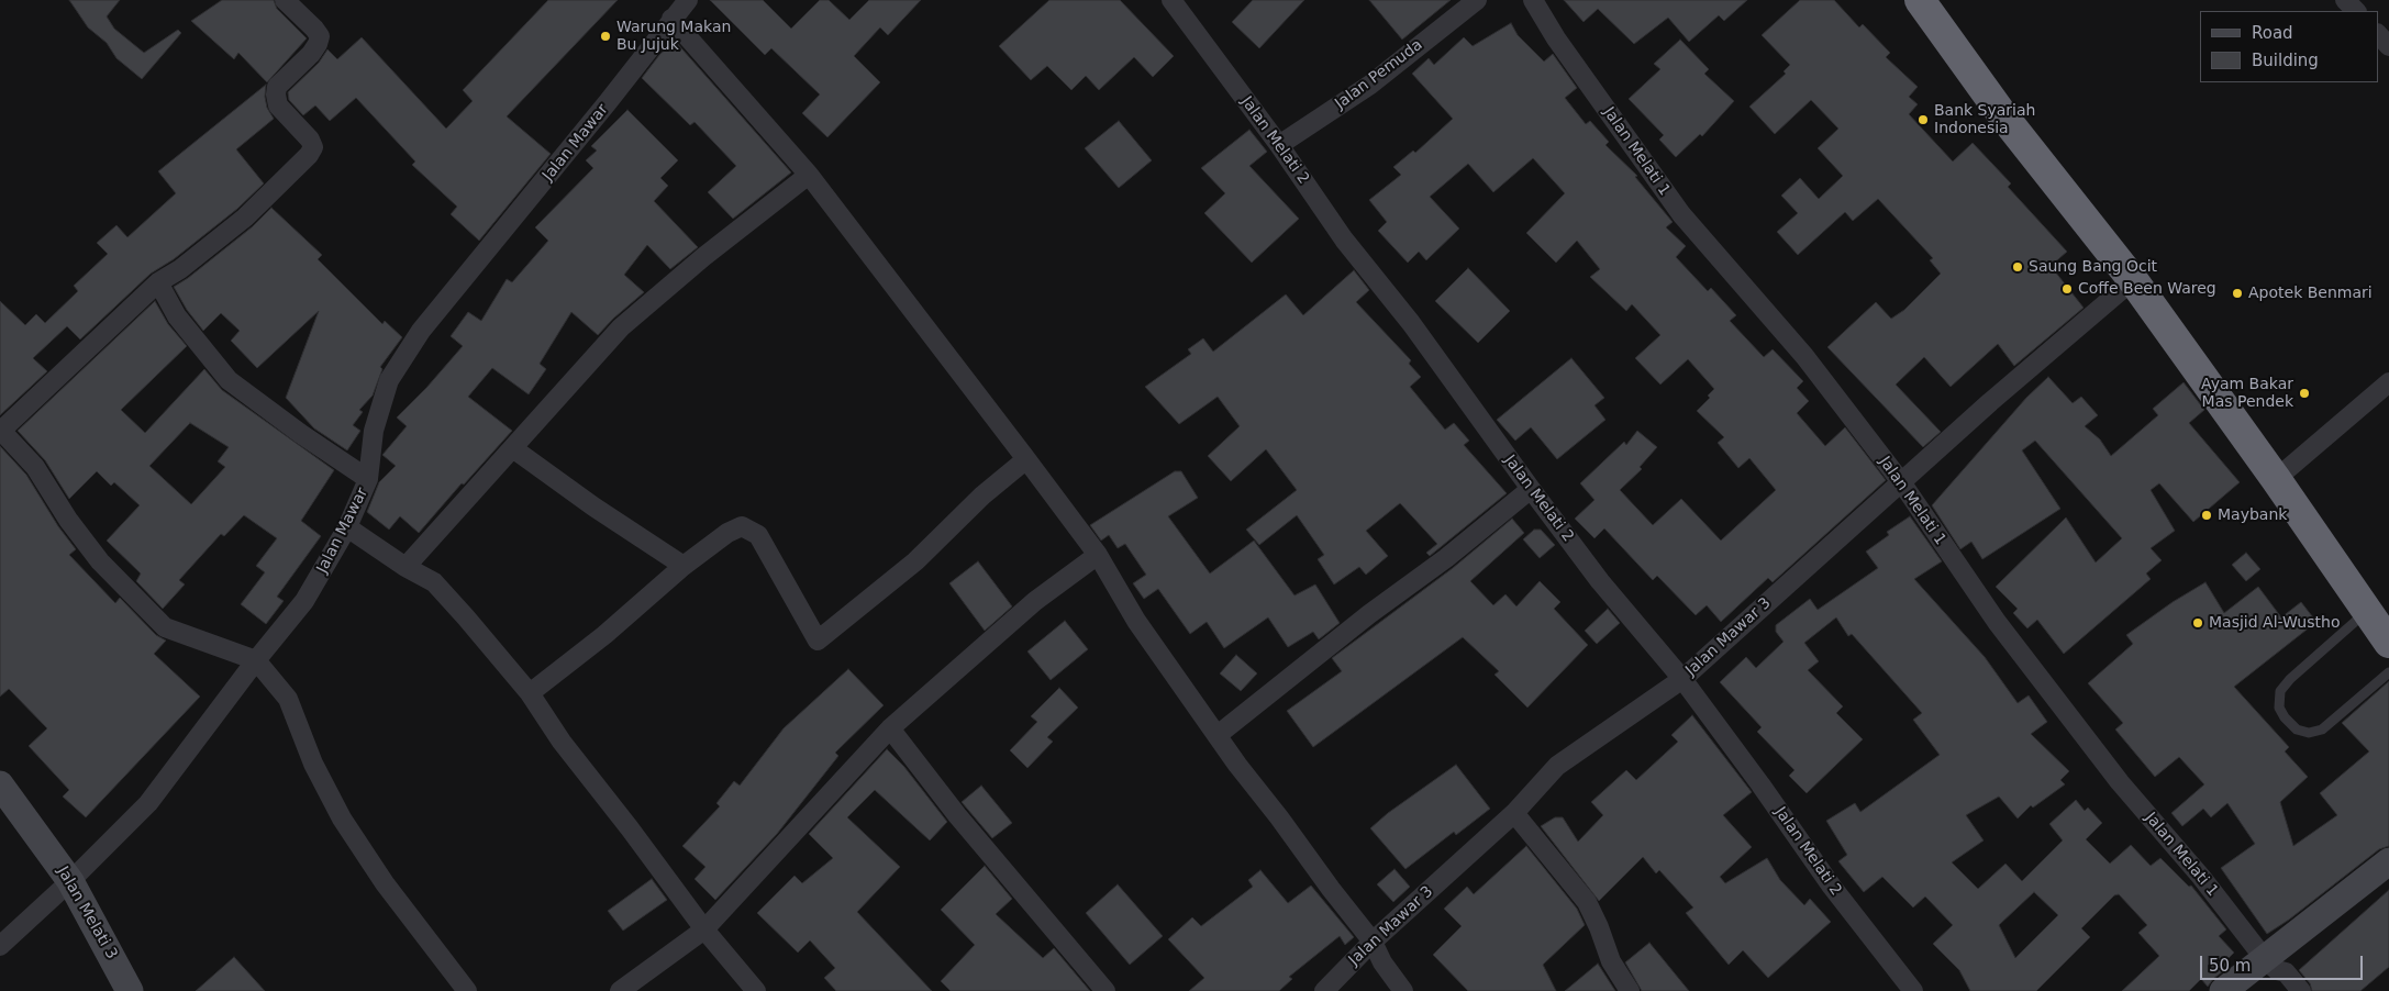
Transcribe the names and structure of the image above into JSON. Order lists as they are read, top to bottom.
{
  "streets": {
    "street": [
      "Jalan Pemuda",
      "Jalan Melati 2",
      "Jalan Mawar",
      "Jalan Melati 1",
      "Jalan Mawar 3",
      "Jalan Melati 3"
    ]
  },
  "crossings": [
    ["Jalan Pemuda", "Jalan Melati 2"],
    ["Jalan Melati 2", "Jalan Mawar 3"],
    ["Jalan Mawar", "Jalan Melati 3"],
    ["Jalan Melati 1", "Jalan Mawar 3"]
  ],
  "places": [
    "Warung Makan Bu Jujuk",
    "Bank Syariah Indonesia",
    "Saung Bang Ocit",
    "Coffe Been Wareg",
    "Apotek Benmari",
    "Ayam Bakar Mas Pendek",
    "Maybank",
    "Masjid Al-Wustho"
  ],
  "legend": ["Road", "Building"],
  "scale_bar": "50 m"
}
